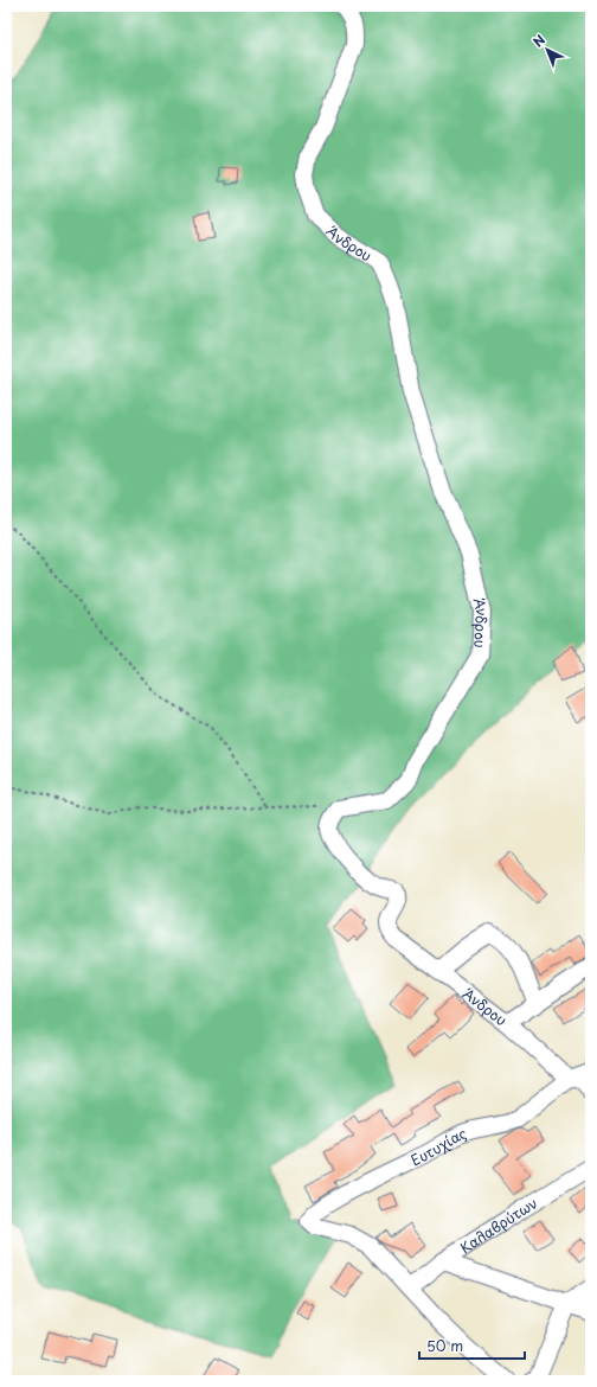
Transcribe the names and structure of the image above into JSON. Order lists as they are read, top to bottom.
{
  "streets": {
    "street": ["Άνδρου", "Ευτυχίας", "Καλαβρύτων"]
  },
  "crossings": [
    ["Άνδρου", "Ευτυχίας"],
    ["Ευτυχίας", "Καλαβρύτων"]
  ],
  "scale_bar": "50 m",
  "north": "top left"
}
